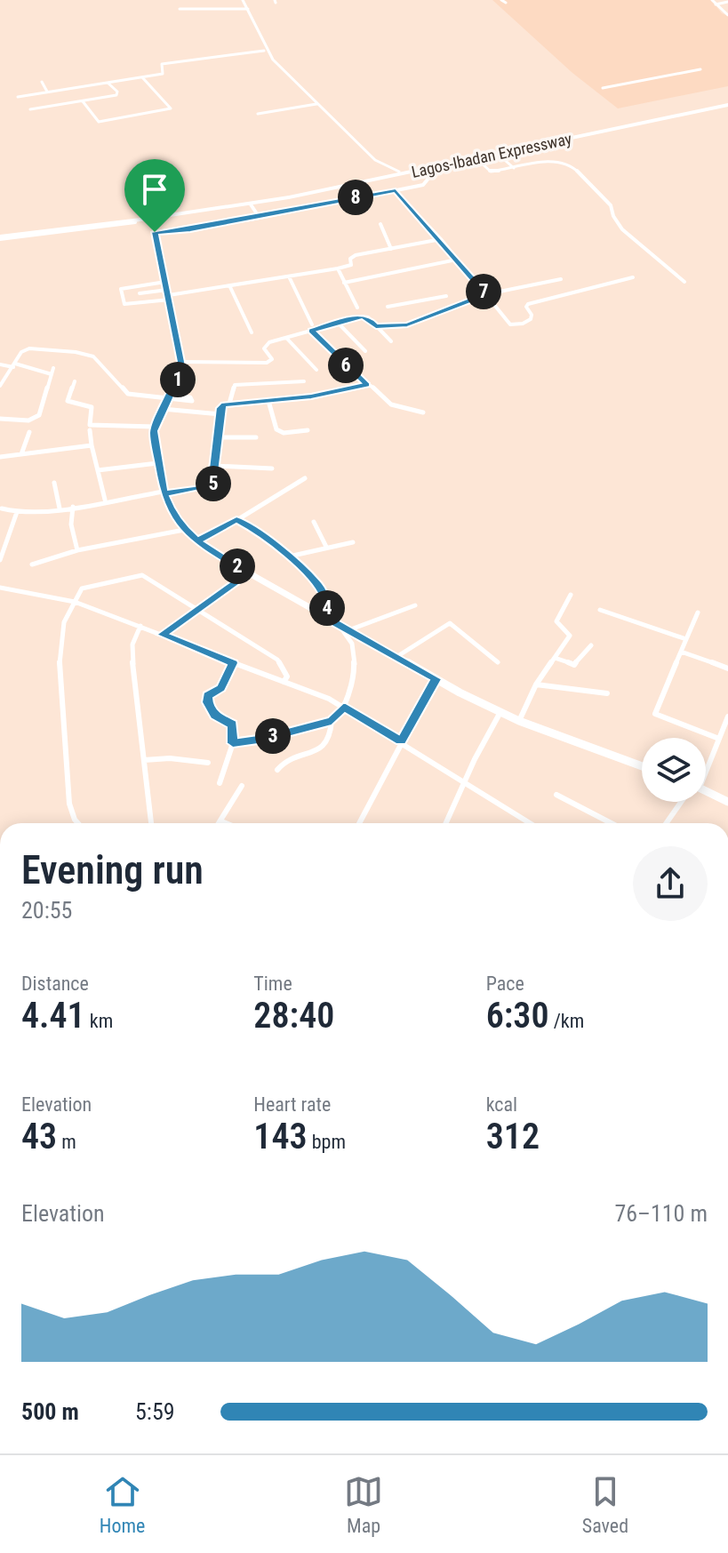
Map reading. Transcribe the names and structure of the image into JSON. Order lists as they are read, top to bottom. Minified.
{"streets":{"highway":["Lagos-Ibadan Expressway"]},"page":{"pins":["8","7","6","1","5","2","4","3"],"heading":["Evening run","20:55"],"stats":[["Distance","4.41 km"],["Time","28:40"],["Pace","6:30 /km"],["Elevation","43 m"],["Heart rate","143 bpm"],["kcal","312"]],"chart":["Elevation","76–110 m"],"list":[{"name":"500 m","note":"5:59"}],"tabs":["Home","Map","Saved"]}}
